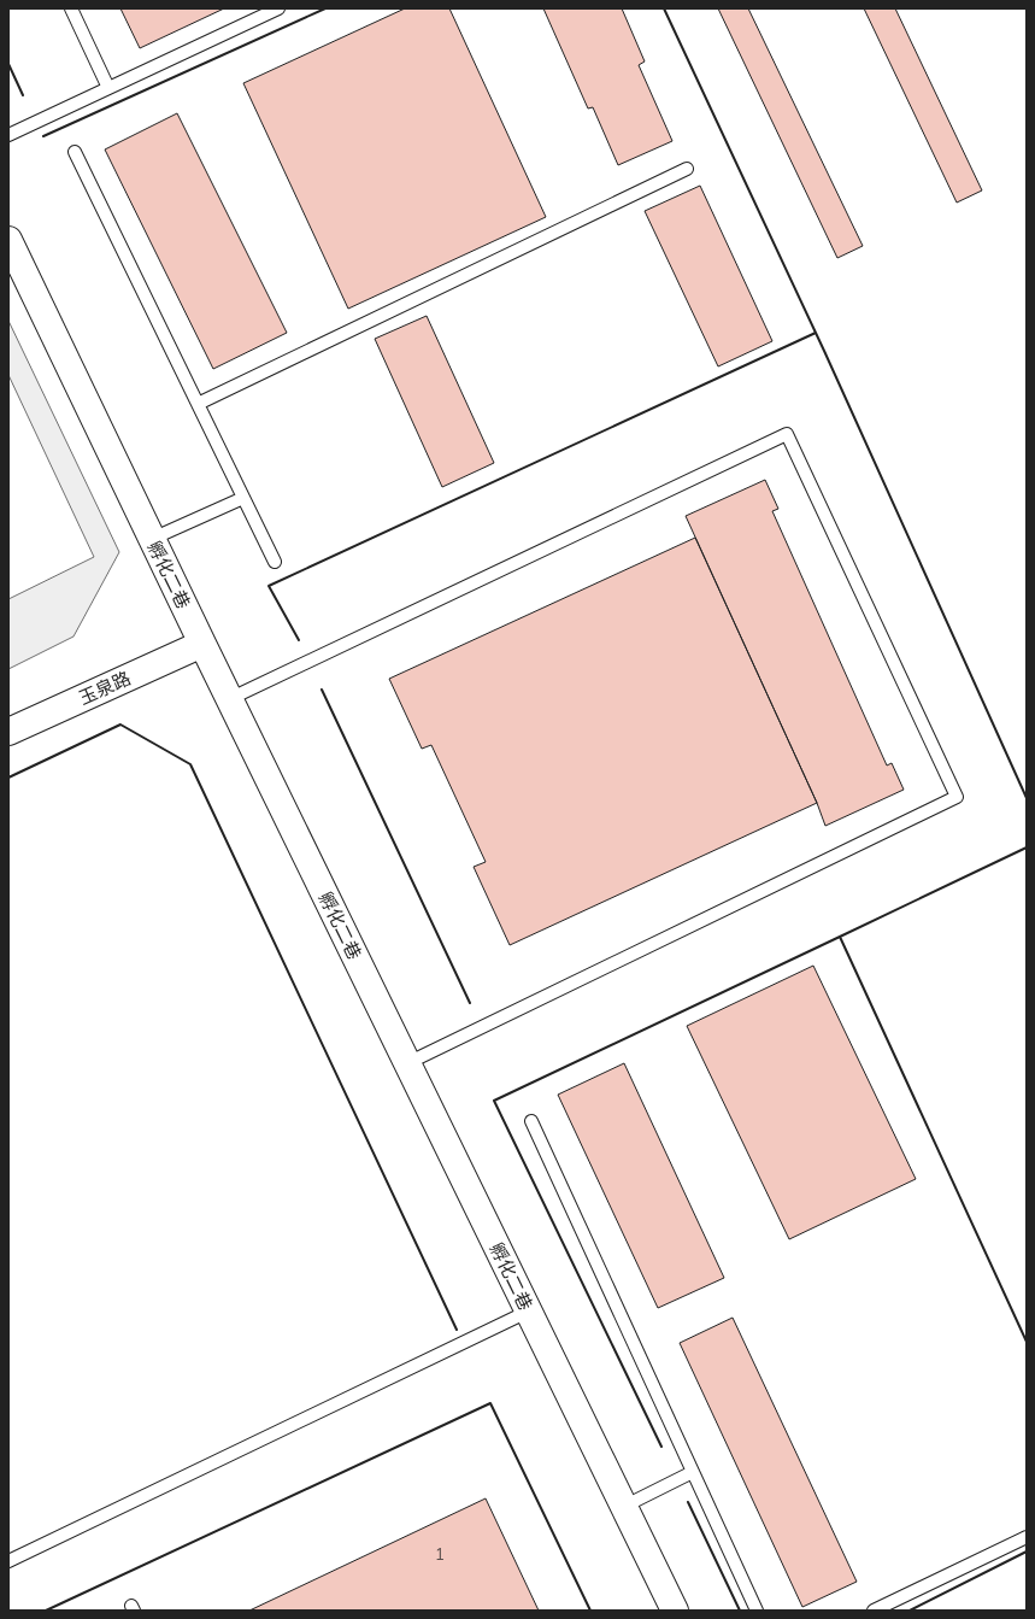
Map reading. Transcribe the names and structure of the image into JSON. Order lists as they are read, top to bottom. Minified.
{"streets":{"street":["孵化二巷","玉泉路"]},"crossings":[["孵化二巷","玉泉路"]],"house_numbers":["1"]}
